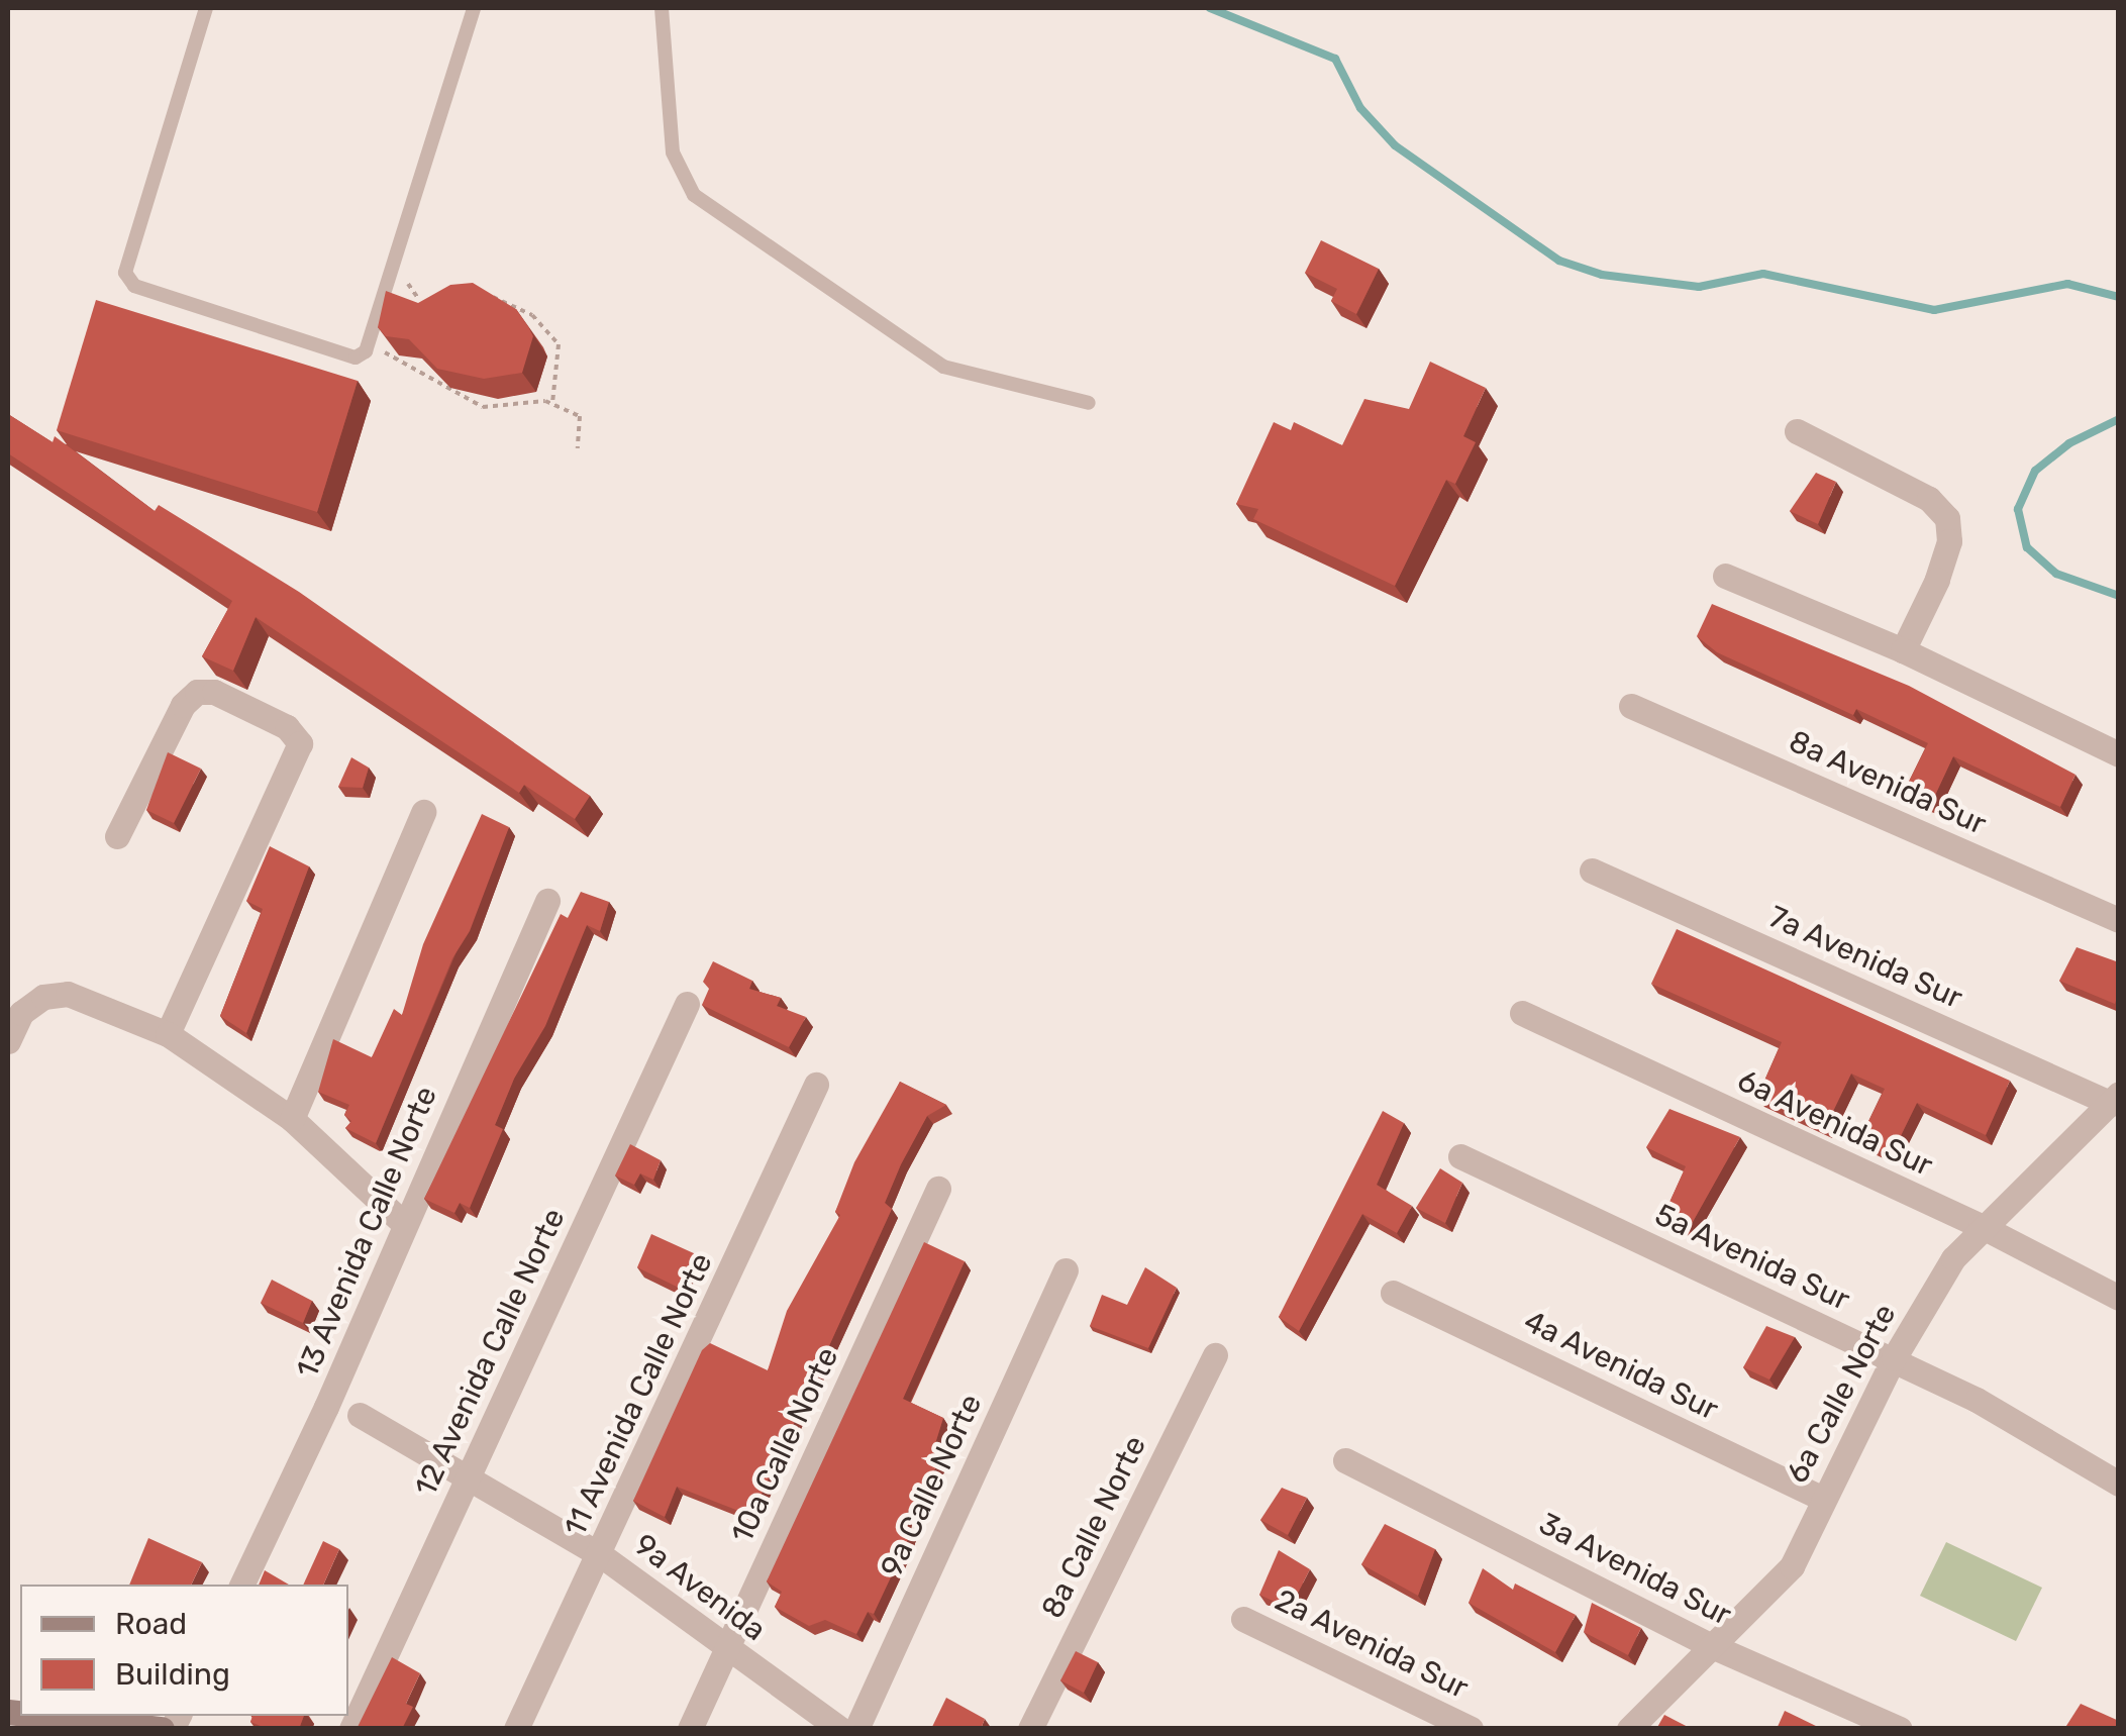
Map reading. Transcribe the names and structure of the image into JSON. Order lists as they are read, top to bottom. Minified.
{"streets":{"street":["8a Avenida Sur","7a Avenida Sur","6a Avenida Sur","13 Avenida Calle Norte","5a Avenida Sur","12 Avenida Calle Norte","4a Avenida Sur","6a Calle Norte","11 Avenida Calle Norte","10a Calle Norte","9a Calle Norte","8a Calle Norte","3a Avenida Sur","9a Avenida","2a Avenida Sur"]},"crossings":[["7a Avenida Sur","6a Calle Norte"],["6a Avenida Sur","6a Calle Norte"],["5a Avenida Sur","6a Calle Norte"],["12 Avenida Calle Norte","9a Avenida"],["4a Avenida Sur","6a Calle Norte"],["6a Calle Norte","3a Avenida Sur"],["11 Avenida Calle Norte","9a Avenida"],["10a Calle Norte","9a Avenida"]],"legend":["Road","Building"]}
